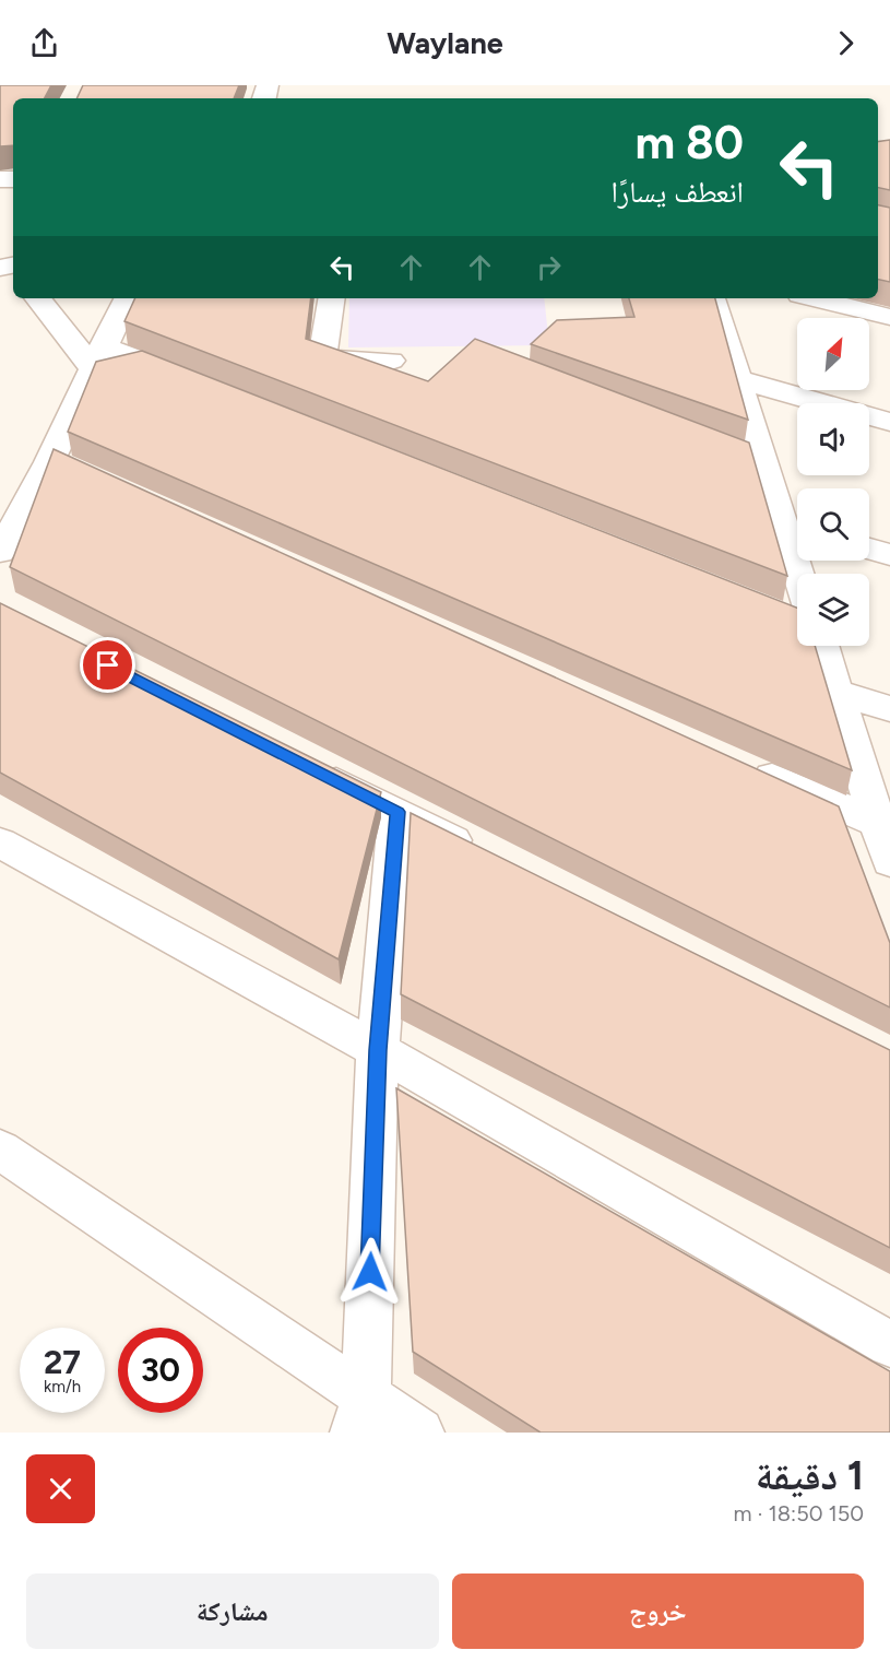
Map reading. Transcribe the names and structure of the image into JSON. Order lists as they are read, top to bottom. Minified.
{"north":"top right","page":{"header":"Waylane","turn":["80 m","انعطف يسارًا"],"speed":"27 km/h","limit":"30","heading":["1 دقيقة","150 m · 18:50"],"buttons":["خروج","مشاركة"]}}
